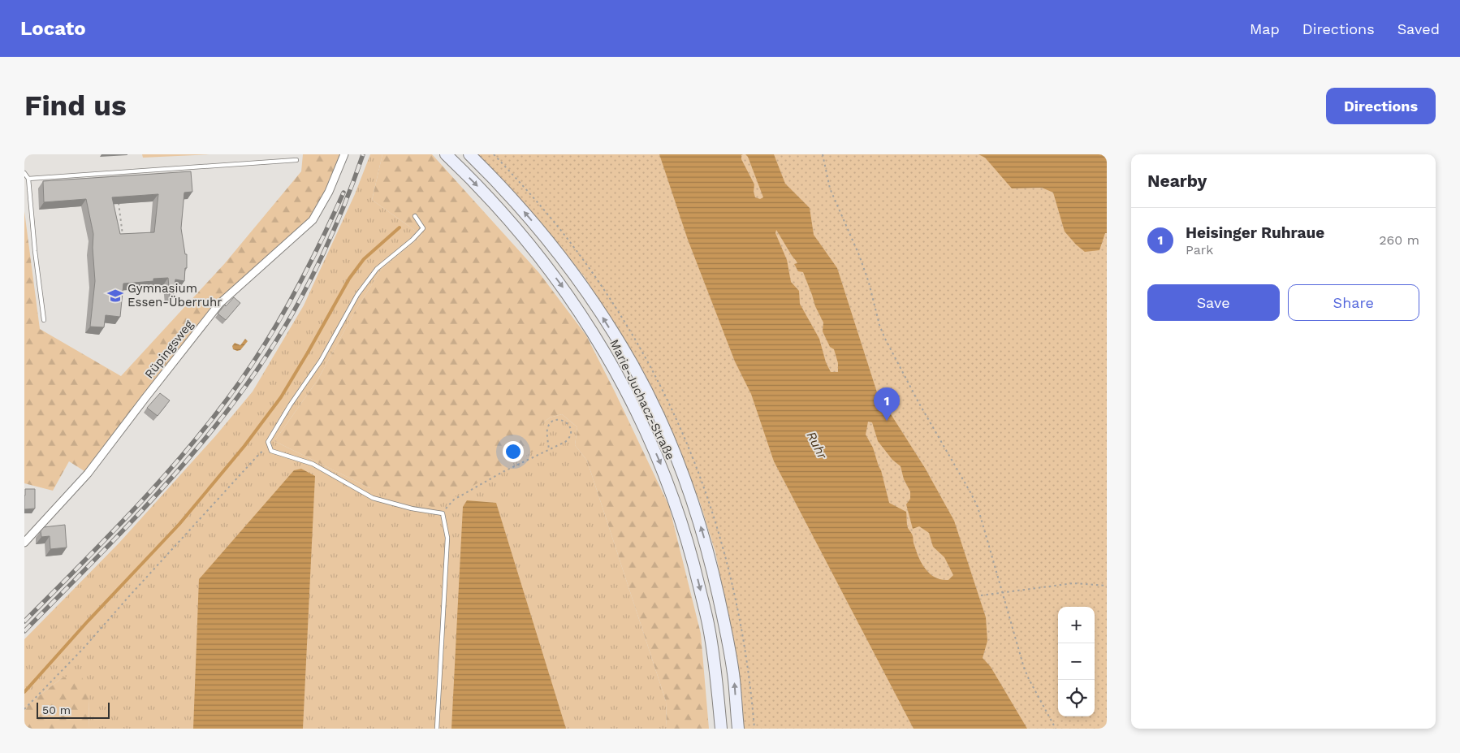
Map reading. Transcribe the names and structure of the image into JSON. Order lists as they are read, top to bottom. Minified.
{"streets":{"main road":["Marie-Juchacz-Straße"],"street":["Rüpingsweg"]},"water":["Ruhr"],"places":{"school or university":["Gymnasium Essen-Überruhr"]},"scale_bar":"50 m","page":{"header":"Locato","nav":["Map","Directions","Saved"],"buttons":["Directions",["Save","Share"]],"title":"Find us","heading":"Nearby","list":[{"mark":"1","name":"Heisinger Ruhraue","note":"Park","value":"260 m"}],"pins":"1","map_buttons":["+","−"],"scale":"50 m"}}
